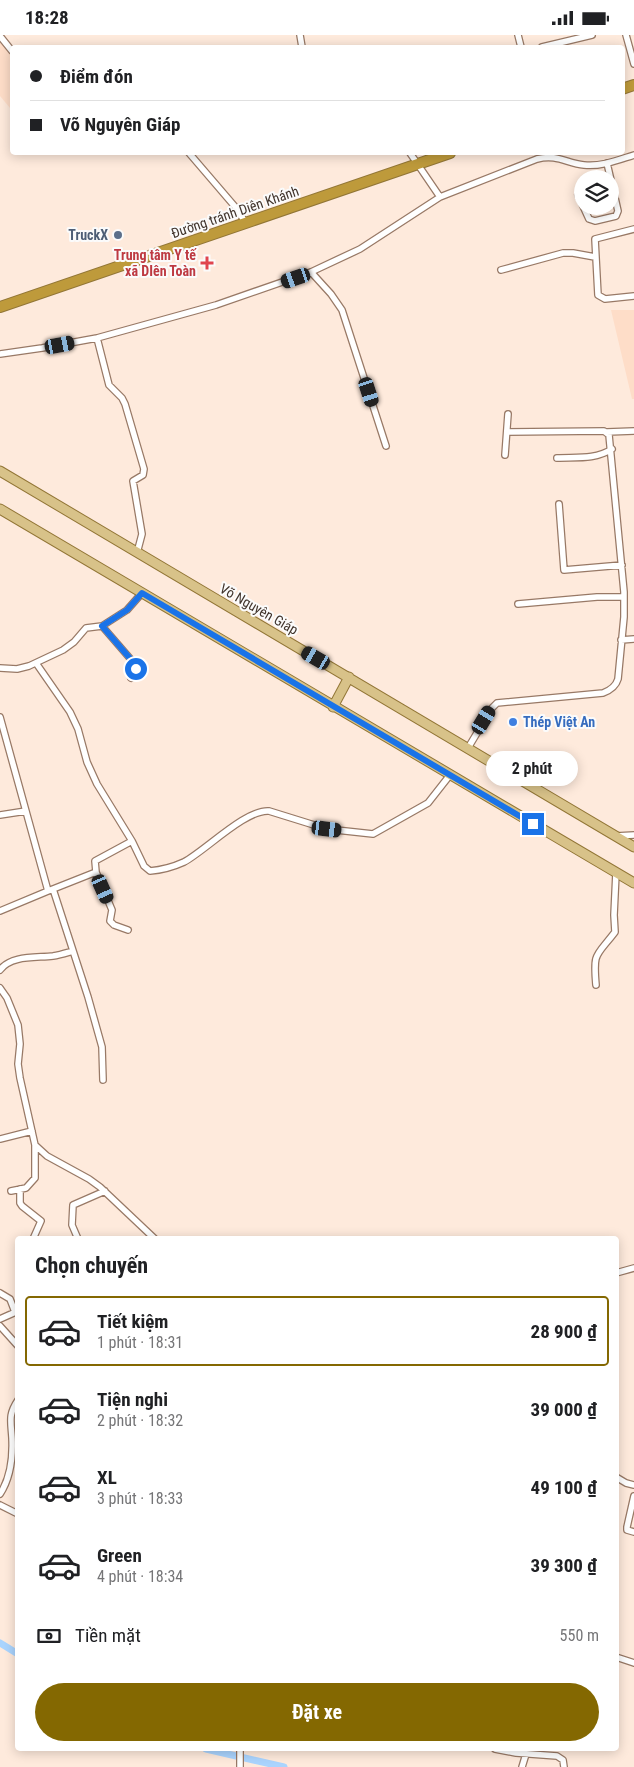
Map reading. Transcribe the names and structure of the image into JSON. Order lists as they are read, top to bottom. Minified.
{"streets":{"highway":["Đường tránh Diên Khánh"],"main road":["Võ Nguyên Giáp"]},"places":{"other":["TruckX","Thép Việt An"],"health":["Trung tâm Y tế xã DIên Toàn"]},"page":{"status":"18:28","banner":["Điểm đón","Võ Nguyên Giáp"],"bubble":"2 phút","heading":"Chọn chuyến","list":[{"name":"Tiết kiệm","note":"1 phút · 18:31","value":"28 900 ₫"},{"name":"Tiện nghi","note":"2 phút · 18:32","value":"39 000 ₫"},{"name":"XL","note":"3 phút · 18:33","value":"49 100 ₫"},{"name":"Green","note":"4 phút · 18:34","value":"39 300 ₫"}],"pay":["Tiền mặt","550 m"],"buttons":"Đặt xe"}}
